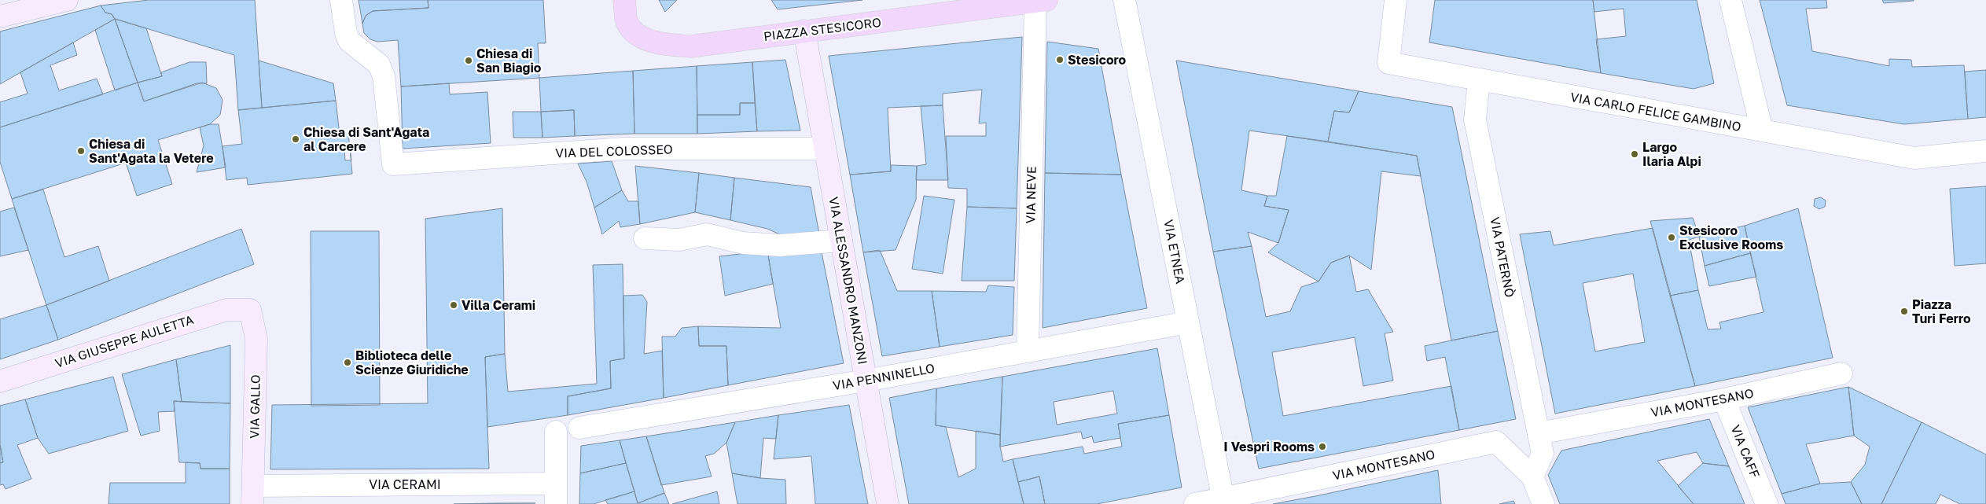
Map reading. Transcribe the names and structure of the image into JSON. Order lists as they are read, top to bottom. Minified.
{"streets":{"main road":["PIAZZA STESICORO","VIA ALESSANDRO MANZONI","VIA GIUSEPPE AULETTA","VIA GALLO"],"street":["VIA CARLO FELICE GAMBINO","VIA DEL COLOSSEO","VIA NEVE","VIA ETNEA","VIA PATERNÒ","VIA PENNINELLO","VIA MONTESANO","VIA CAFF","VIA CERAMI"]},"crossings":[["PIAZZA STESICORO","VIA NEVE"],["PIAZZA STESICORO","VIA ALESSANDRO MANZONI"],["VIA CARLO FELICE GAMBINO","VIA PATERNÒ"],["VIA DEL COLOSSEO","VIA ALESSANDRO MANZONI"],["VIA NEVE","VIA PENNINELLO"],["VIA ETNEA","VIA PENNINELLO"],["VIA ETNEA","VIA MONTESANO"],["VIA PATERNÒ","VIA MONTESANO"],["VIA ALESSANDRO MANZONI","VIA PENNINELLO"],["VIA GIUSEPPE AULETTA","VIA GALLO"],["VIA MONTESANO","VIA CAFF"],["VIA GALLO","VIA CERAMI"]],"places":["Stesicoro","Chiesa di San Biagio","Chiesa di Sant'Agata al Carcere","Chiesa di Sant'Agata la Vetere","Largo Ilaria Alpi","Stesicoro Exclusive Rooms","Villa Cerami","Piazza Turi Ferro","Biblioteca delle Scienze Giuridiche","I Vespri Rooms"]}
